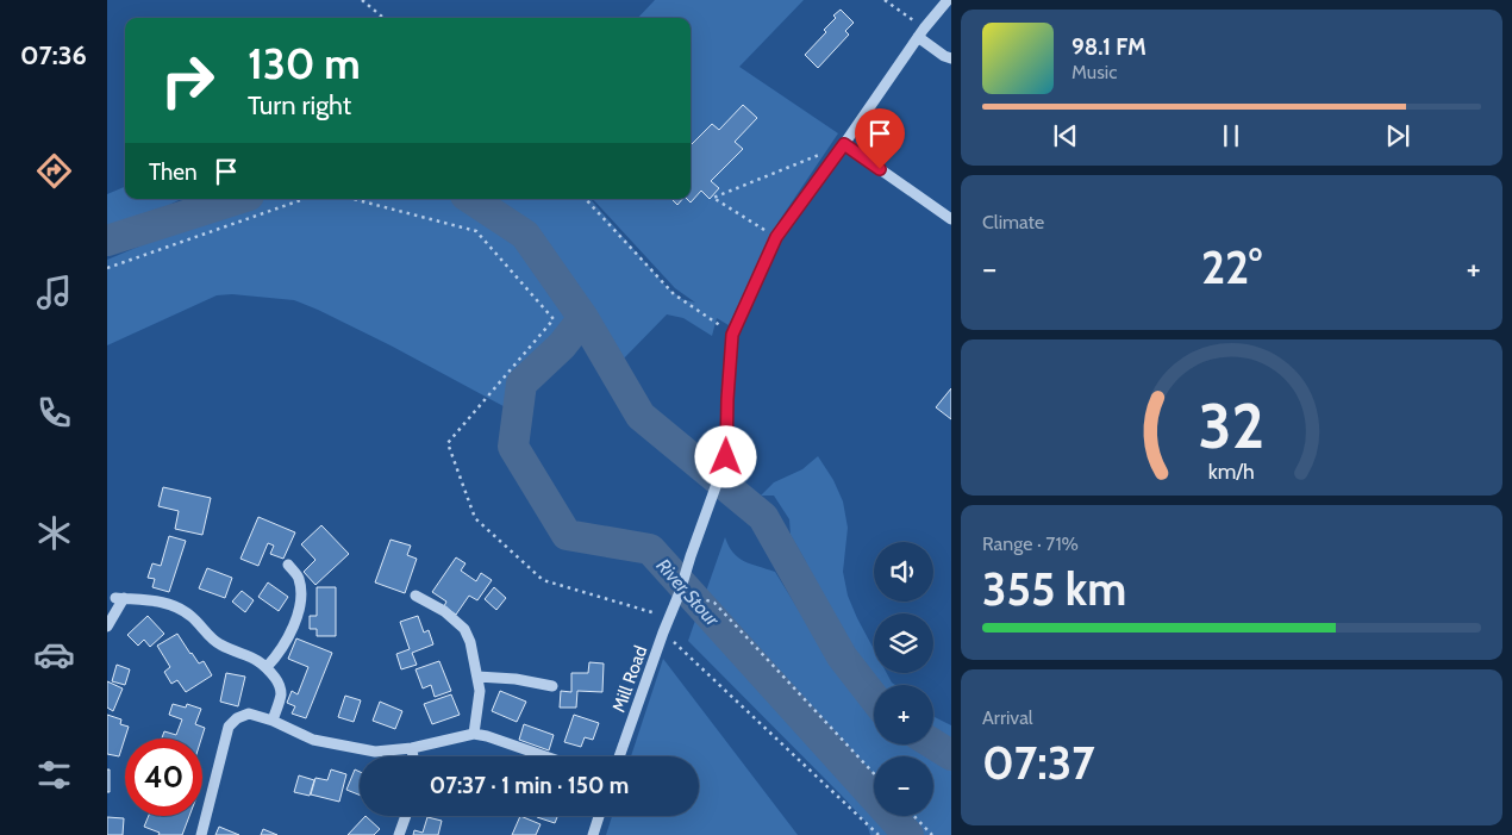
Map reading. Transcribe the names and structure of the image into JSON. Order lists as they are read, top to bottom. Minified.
{"streets":{"street":["Mill Road"]},"water":["River Stour"],"page":{"tabs":"07:36","turn":["130 m","Turn right"],"song":["98.1 FM","Music"],"then":"Then","tile":["Climate",["Range · 71%","355 km"],["Arrival","07:37"]],"heat":["−","22°","+"],"map_buttons":["+","−"],"limit":"40","trip":"07:37 · 1 min · 150 m","gauge":["32","km/h"]}}
